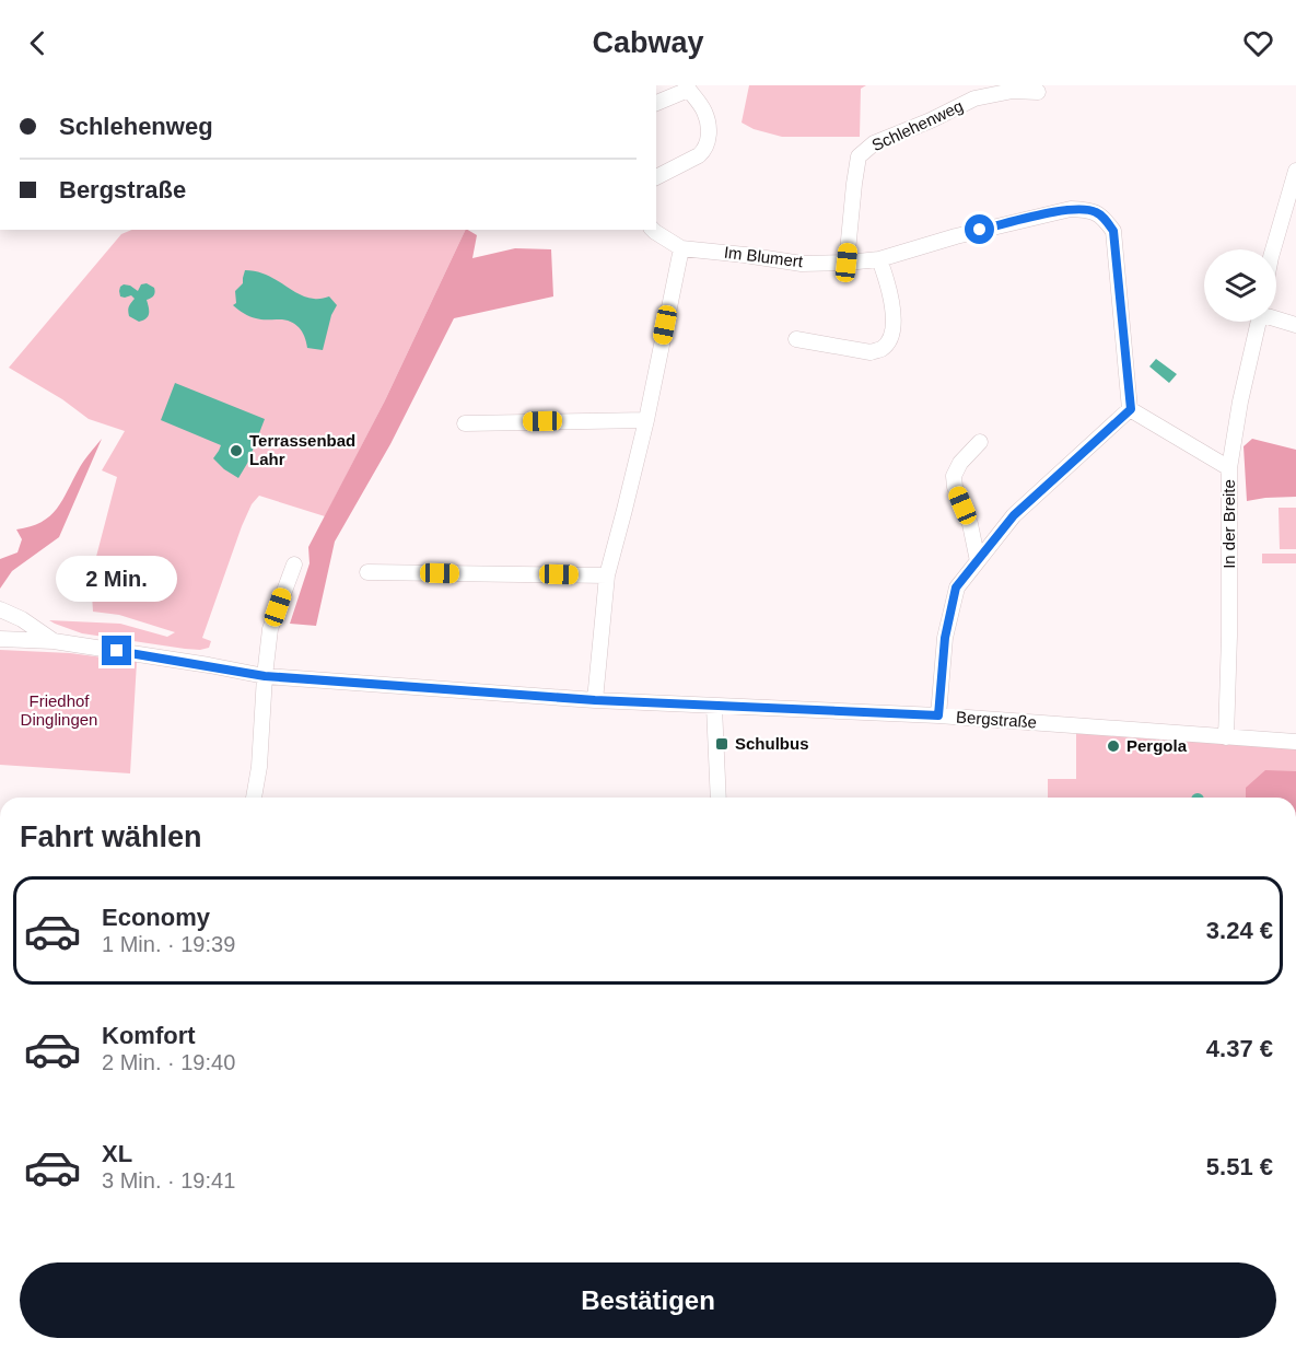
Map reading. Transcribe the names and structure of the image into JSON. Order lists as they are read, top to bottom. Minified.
{"streets":{"street":["Schlehenweg","Im Blumert","In der Breite","Bergstraße"]},"crossings":[["Schlehenweg","Im Blumert"],["In der Breite","Bergstraße"]],"parks":["Friedhof Dinglingen"],"places":{"other":["Terrassenbad Lahr","Pergola"],"transit":["Schulbus"]},"page":{"header":"Cabway","banner":["Schlehenweg","Bergstraße"],"bubble":"2 Min.","heading":"Fahrt wählen","list":[{"name":"Economy","note":"1 Min. · 19:39","value":"3.24 €"},{"name":"Komfort","note":"2 Min. · 19:40","value":"4.37 €"},{"name":"XL","note":"3 Min. · 19:41","value":"5.51 €"}],"buttons":"Bestätigen"}}
